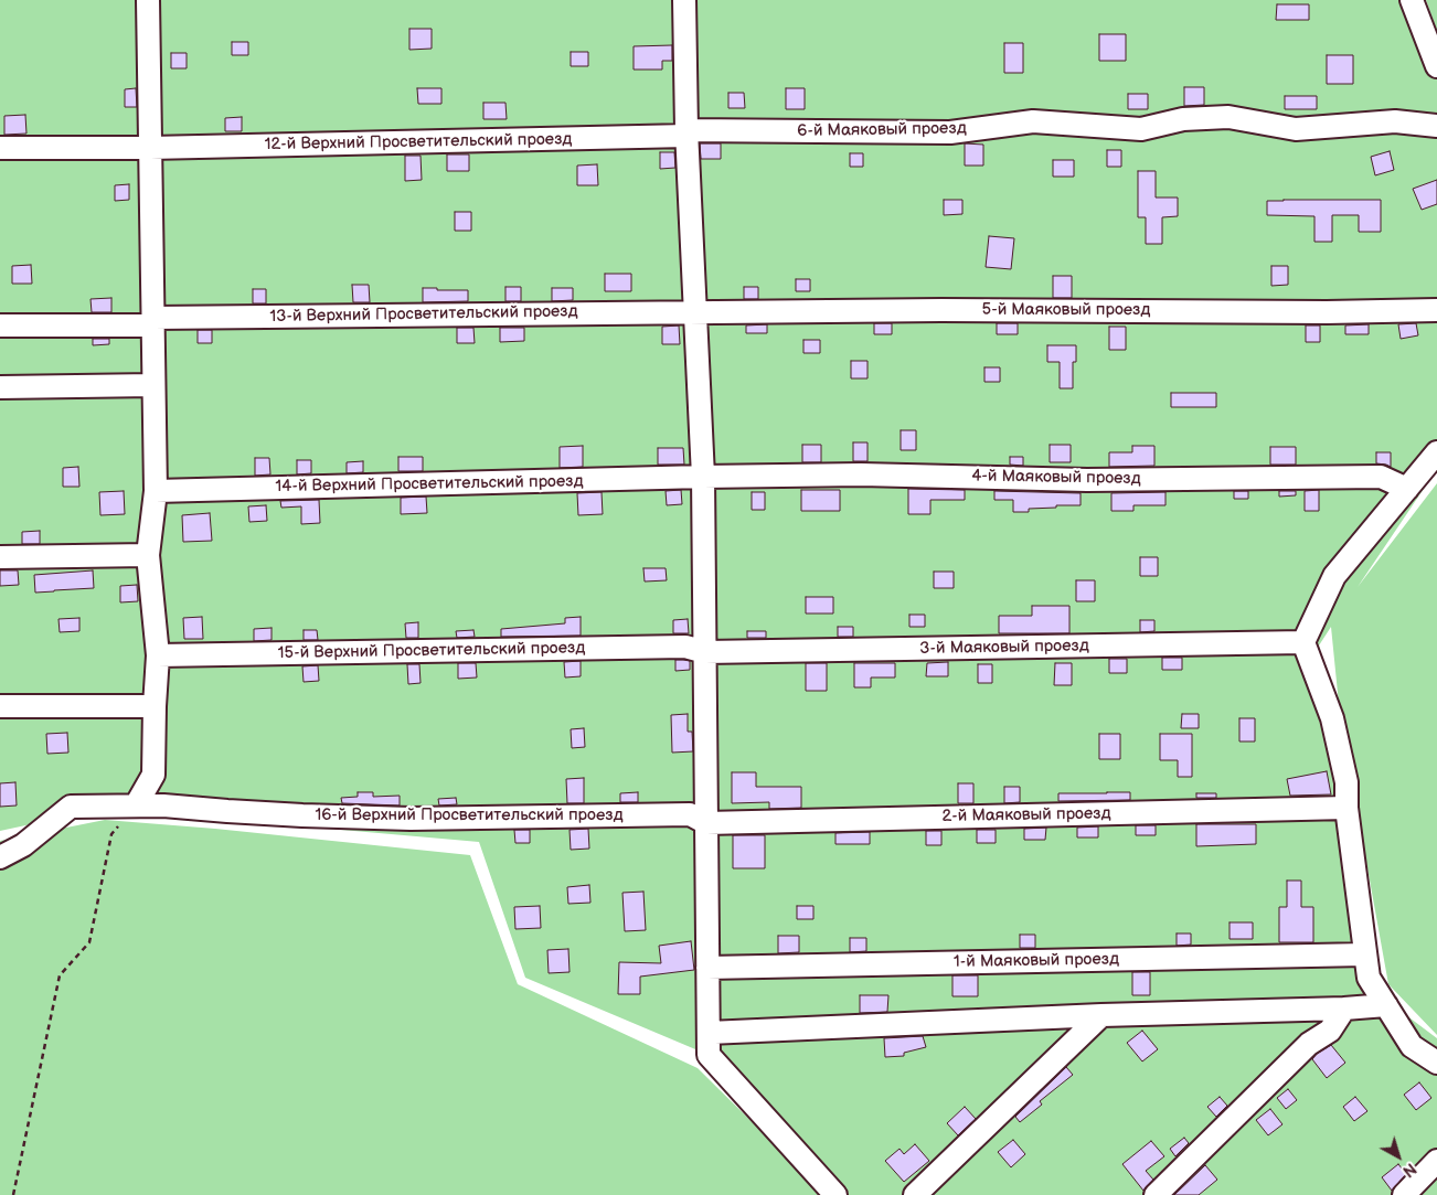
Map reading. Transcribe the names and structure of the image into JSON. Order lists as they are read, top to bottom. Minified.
{"streets":{"street":["6-й Маяковый проезд","12-й Верхний Просветительский проезд","5-й Маяковый проезд","13-й Верхний Просветительский проезд","4-й Маяковый проезд","14-й Верхний Просветительский проезд","3-й Маяковый проезд","15-й Верхний Просветительский проезд","16-й Верхний Просветительский проезд","2-й Маяковый проезд","1-й Маяковый проезд"]},"crossings":[["6-й Маяковый проезд","12-й Верхний Просветительский проезд"],["5-й Маяковый проезд","13-й Верхний Просветительский проезд"],["4-й Маяковый проезд","14-й Верхний Просветительский проезд"],["3-й Маяковый проезд","15-й Верхний Просветительский проезд"],["16-й Верхний Просветительский проезд","2-й Маяковый проезд"]],"north":"bottom right"}
